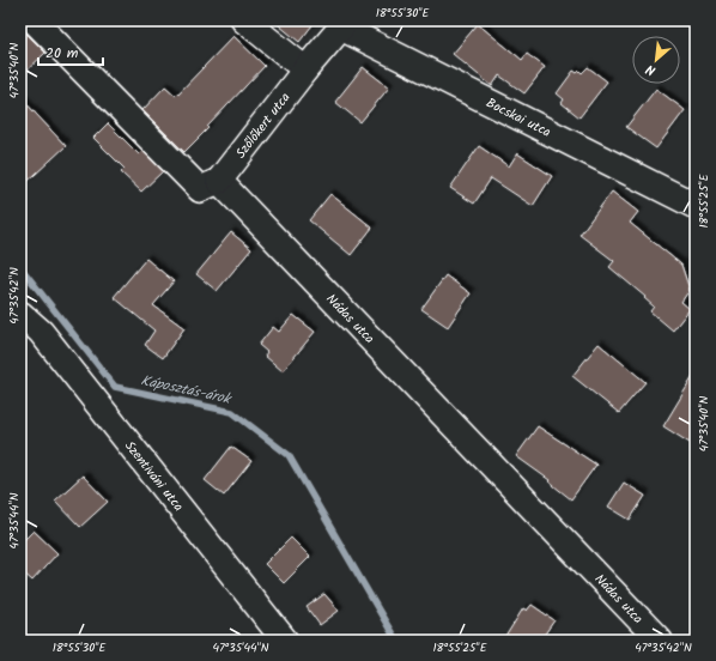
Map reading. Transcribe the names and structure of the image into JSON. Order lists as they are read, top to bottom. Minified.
{"streets":{"street":["Bocskai utca","Szőlőkert utca","Nádas utca","Szentiváni utca"]},"crossings":[["Bocskai utca","Szőlőkert utca"],["Szőlőkert utca","Nádas utca"]],"water":["Káposztás-árok"],"scale_bar":"20 m","north":"bottom left","coordinates":["18°55'30\"E","47°35'40\"N","18°55'25\"E","47°35'42\"N","47°35'44\"N"]}
